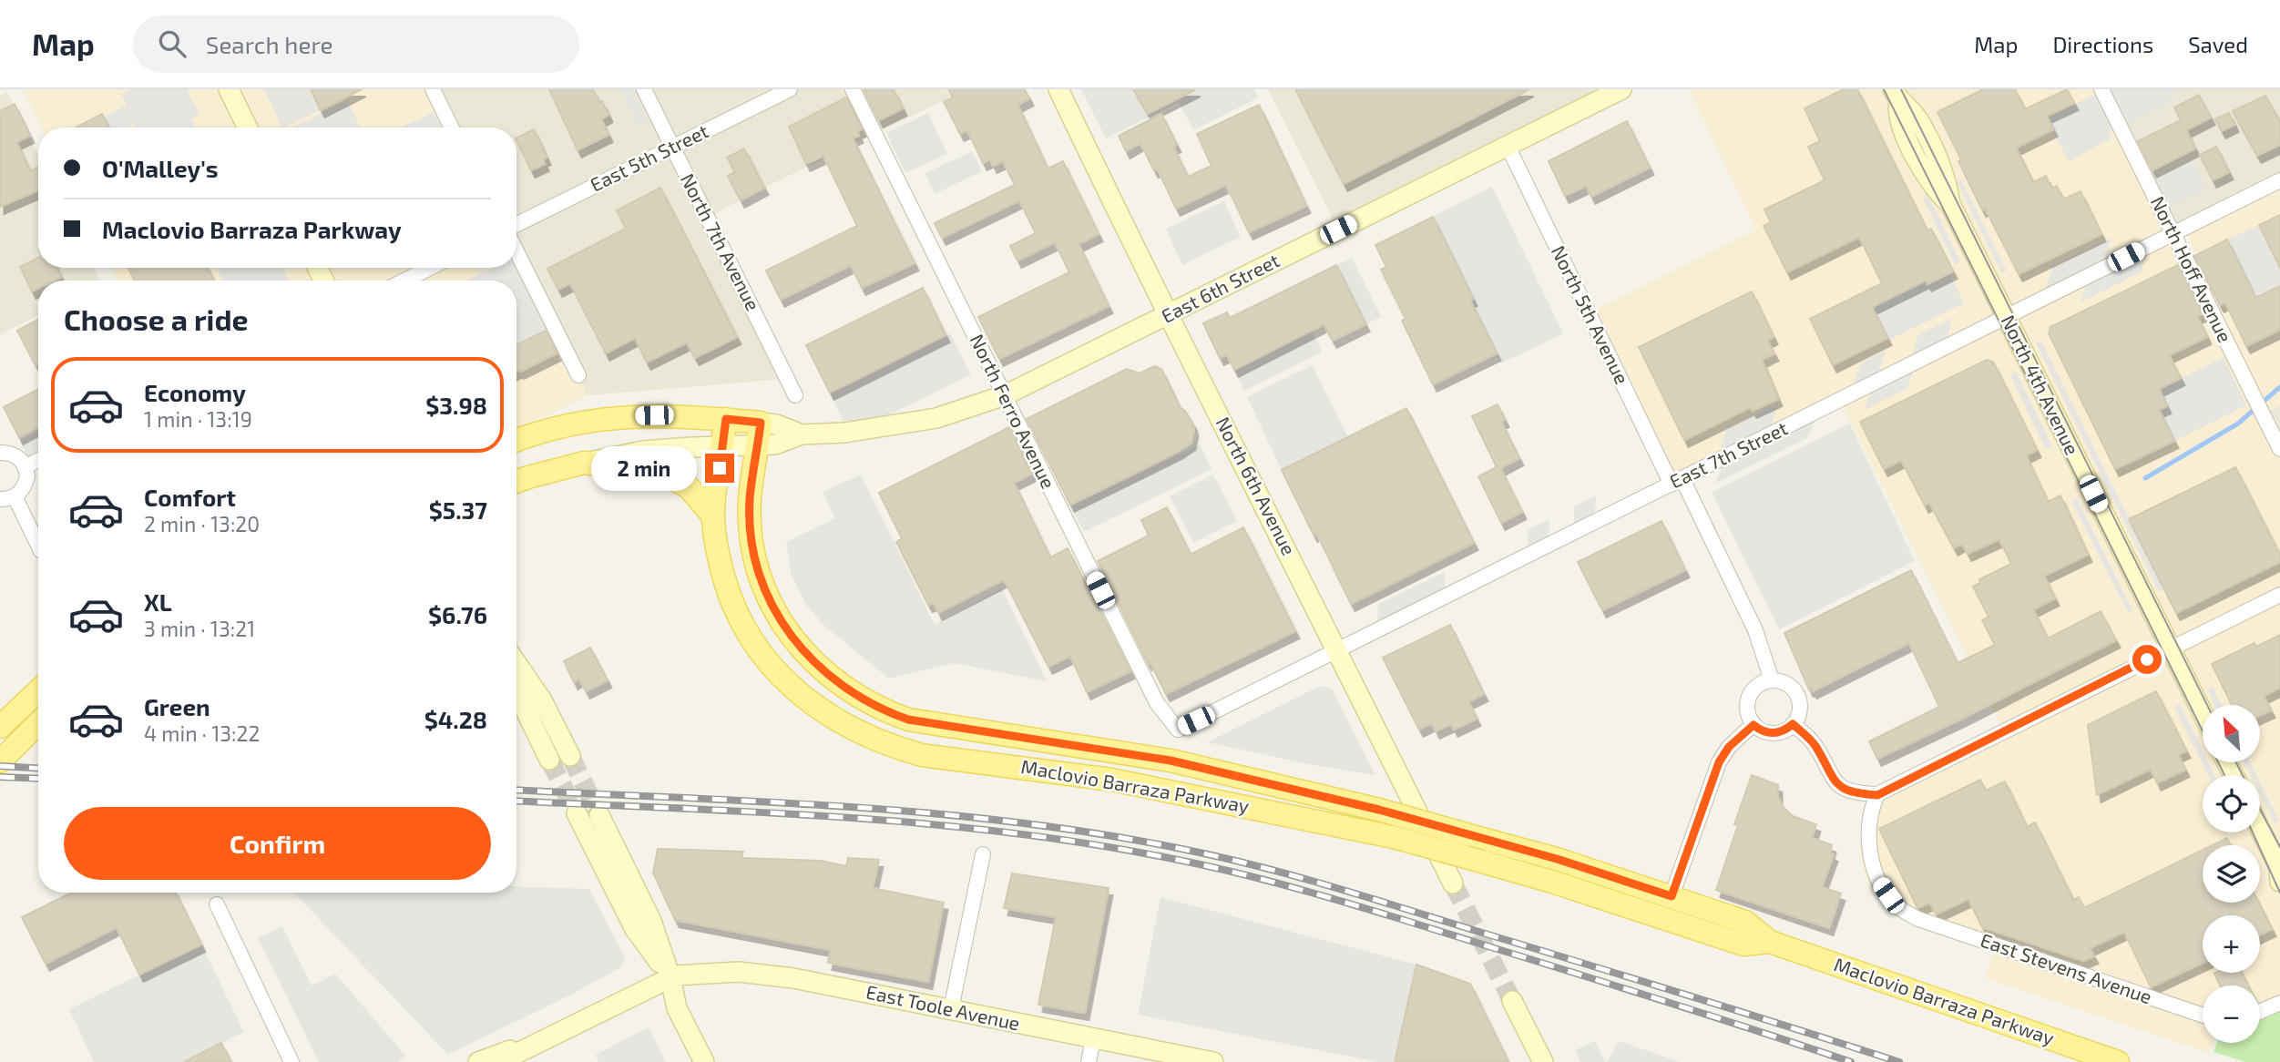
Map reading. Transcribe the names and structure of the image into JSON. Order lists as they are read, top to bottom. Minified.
{"streets":{"main road":["East 6th Street","Maclovio Barraza Parkway"],"street":["East 5th Street","North 7th Avenue","North Hoff Avenue","North 5th Avenue","North 4th Avenue","North Ferro Avenue","East 7th Street","North 6th Avenue","East Stevens Avenue","East Toole Avenue"]},"crossings":[["East 5th Street","North 7th Avenue"],["North Hoff Avenue","East 7th Street"],["East 6th Street","North 5th Avenue"],["East 6th Street","North Ferro Avenue"],["East 6th Street","North 6th Avenue"],["East 6th Street","Maclovio Barraza Parkway"],["North 5th Avenue","East 7th Street"],["North 4th Avenue","East 7th Street"],["North Ferro Avenue","East 7th Street"],["East 7th Street","North 6th Avenue"]],"north":"top left","page":{"header":"Map","search":"Search here","nav":["Map","Directions","Saved"],"banner":["O'Malley's","Maclovio Barraza Parkway"],"heading":"Choose a ride","list":[{"name":"Economy","note":"1 min · 13:19","value":"$3.98"},{"name":"Comfort","note":"2 min · 13:20","value":"$5.37"},{"name":"XL","note":"3 min · 13:21","value":"$6.76"},{"name":"Green","note":"4 min · 13:22","value":"$4.28"}],"bubble":"2 min","map_buttons":["+","−"],"buttons":"Confirm"}}
